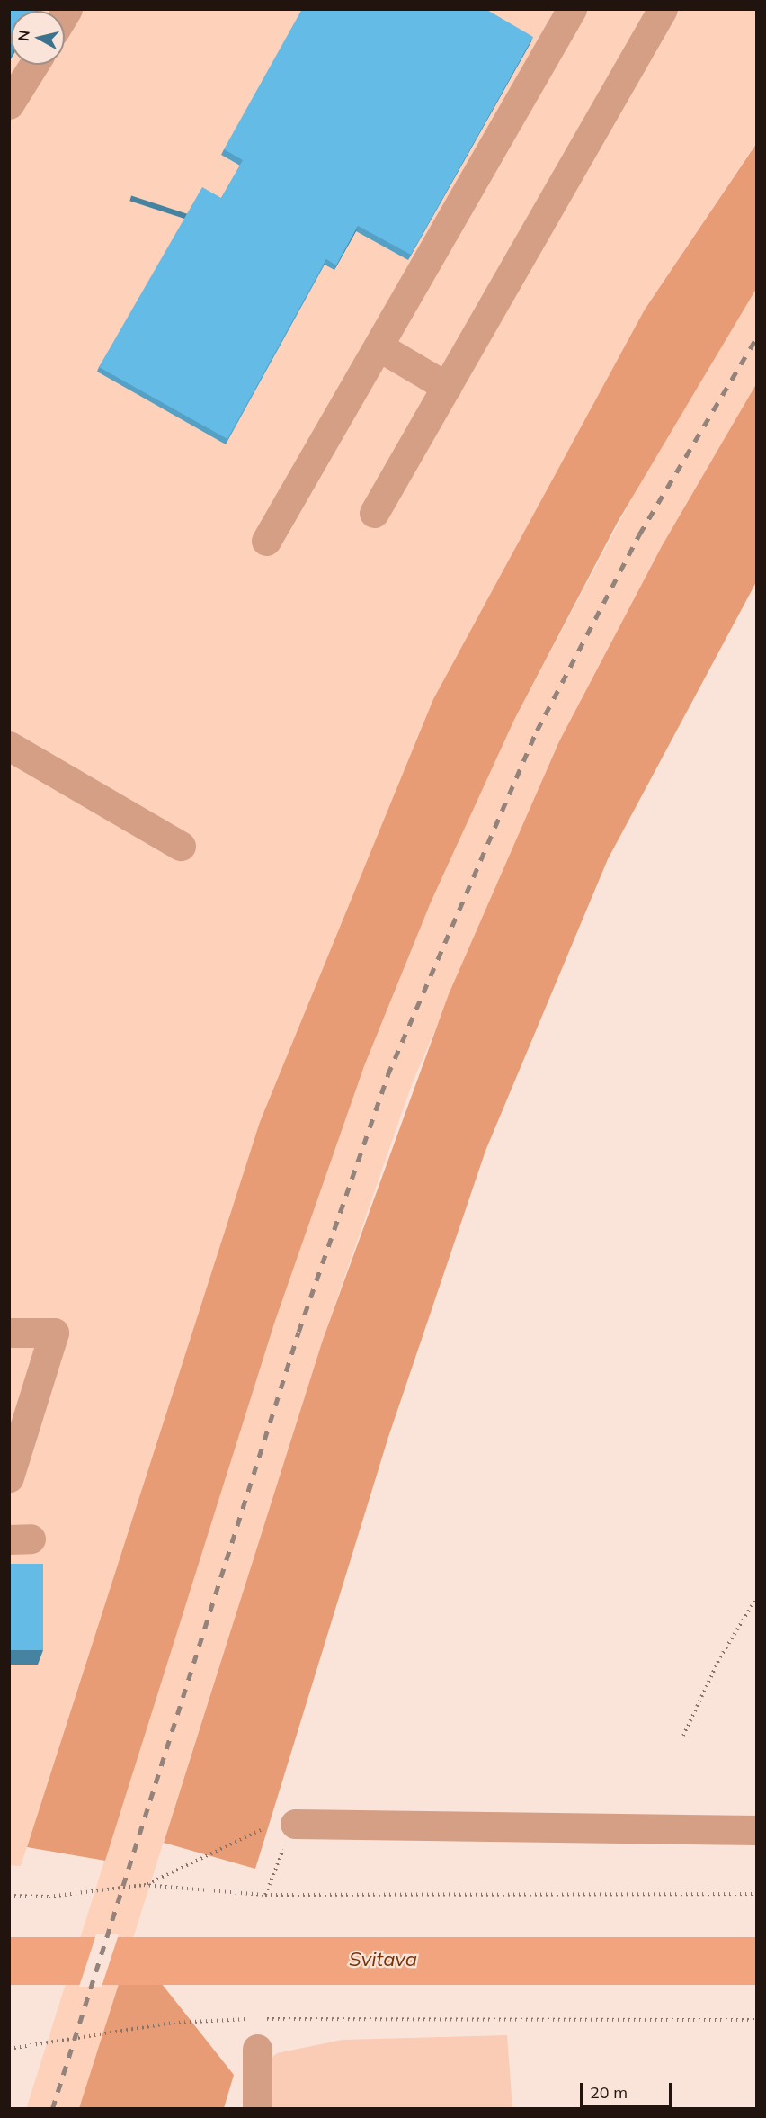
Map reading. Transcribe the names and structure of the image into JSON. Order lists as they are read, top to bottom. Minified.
{"water":["Svitava"],"scale_bar":"20 m","north":"left"}
